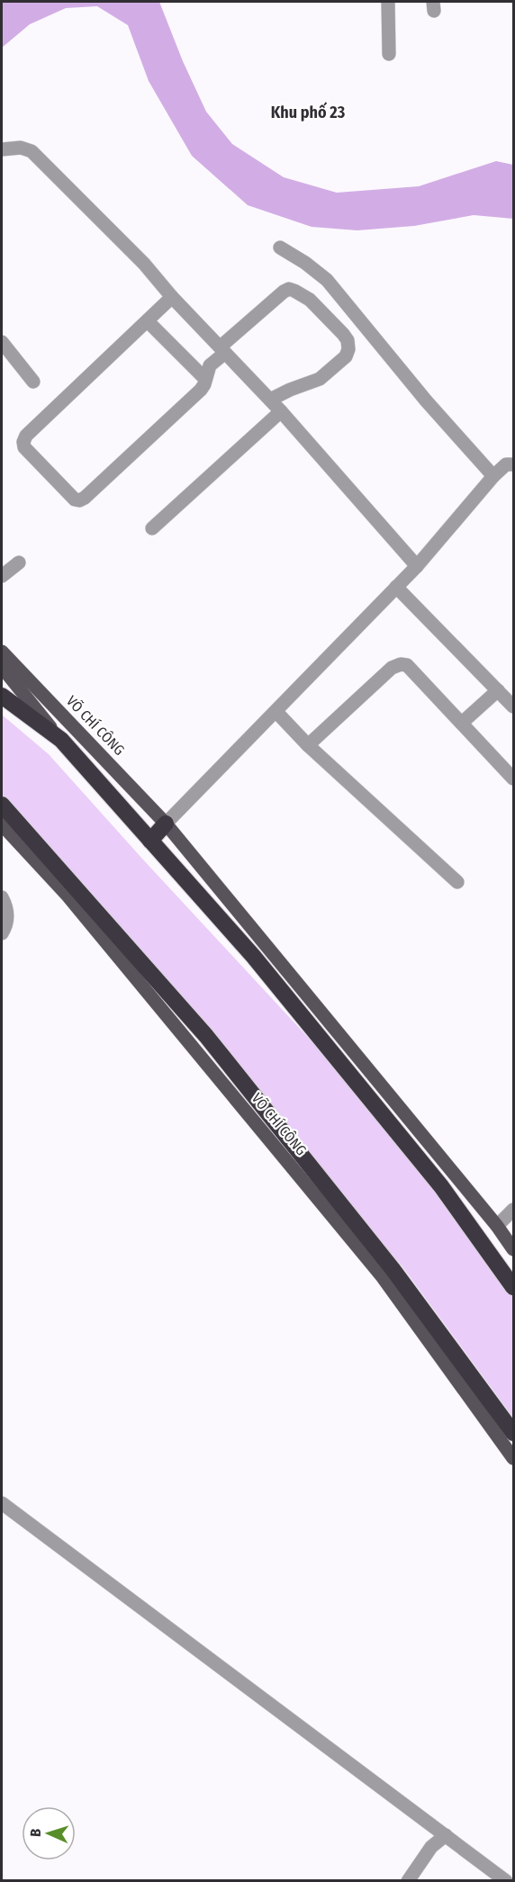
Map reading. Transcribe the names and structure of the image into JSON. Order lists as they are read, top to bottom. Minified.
{"streets":{"highway":["VÕ CHÍ CÔNG"]},"districts":["Khu phố 23"],"north":"left"}
